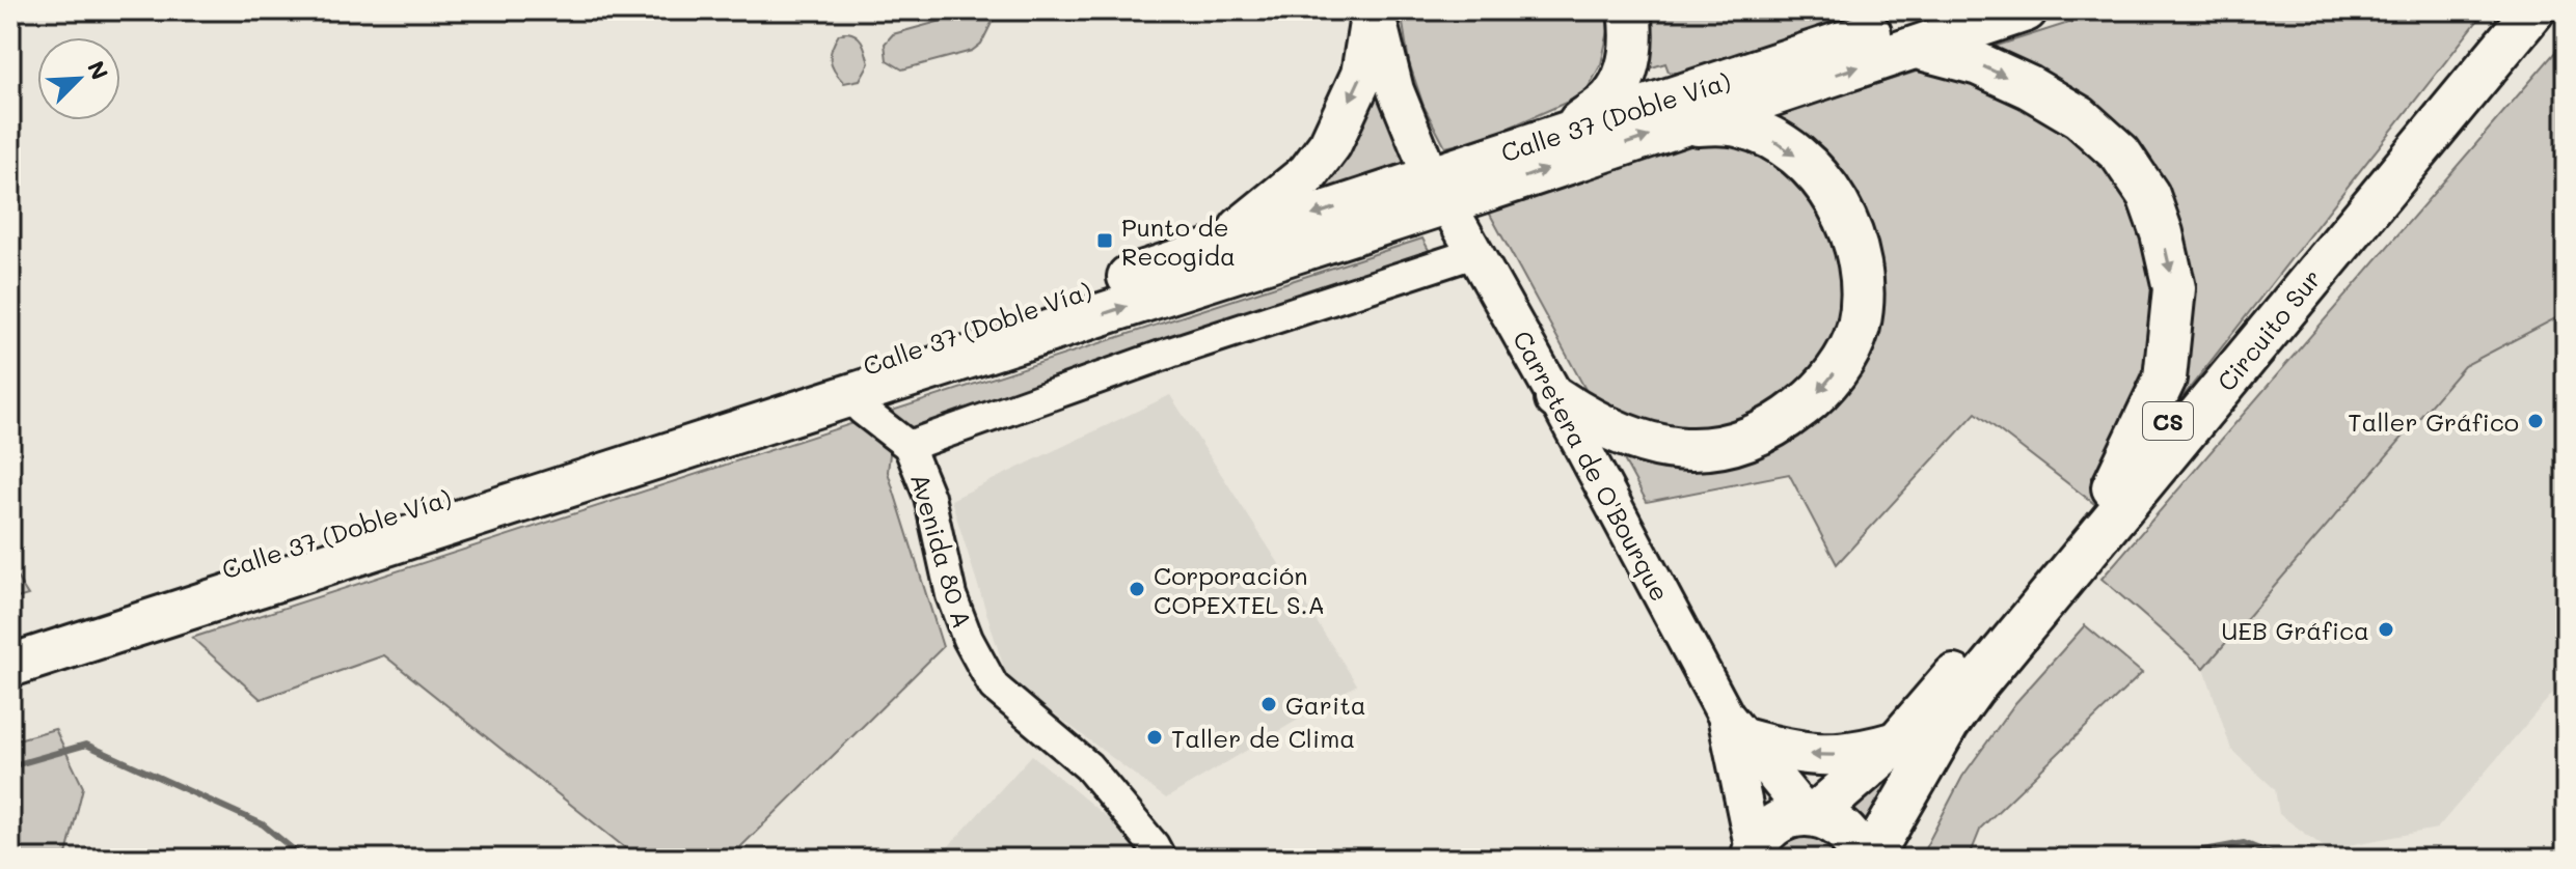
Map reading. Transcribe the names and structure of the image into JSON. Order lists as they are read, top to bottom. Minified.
{"streets":{"highway":["Calle 37 (Doble Vía)","Circuito Sur","CS"],"main road":["Carretera de O'Bourque"],"street":["Avenida 80 A"]},"crossings":[["Calle 37 (Doble Vía)","Avenida 80 A"],["Circuito Sur","CS"],["Circuito Sur","Carretera de O'Bourque"],["CS","Carretera de O'Bourque"]],"places":{"transit":["Punto de Recogida"],"other":["Taller Gráfico","Corporación COPEXTEL S.A","UEB Gráfica","Garita","Taller de Clima"]},"north":"top right"}
